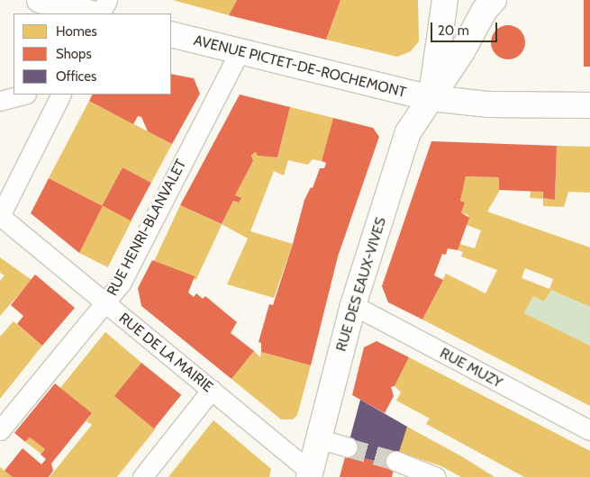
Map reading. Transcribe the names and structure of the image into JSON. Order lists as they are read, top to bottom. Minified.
{"streets":{"street":["AVENUE PICTET-DE-ROCHEMONT","RUE HENRI-BLANVALET","RUE DES EAUX-VIVES","RUE DE LA MAIRIE","RUE MUZY"]},"crossings":[["AVENUE PICTET-DE-ROCHEMONT","RUE HENRI-BLANVALET"],["AVENUE PICTET-DE-ROCHEMONT","RUE DES EAUX-VIVES"],["RUE HENRI-BLANVALET","RUE DE LA MAIRIE"],["RUE DES EAUX-VIVES","RUE DE LA MAIRIE"],["RUE DES EAUX-VIVES","RUE MUZY"]],"legend":["Homes","Shops","Offices"],"scale_bar":"20 m"}
